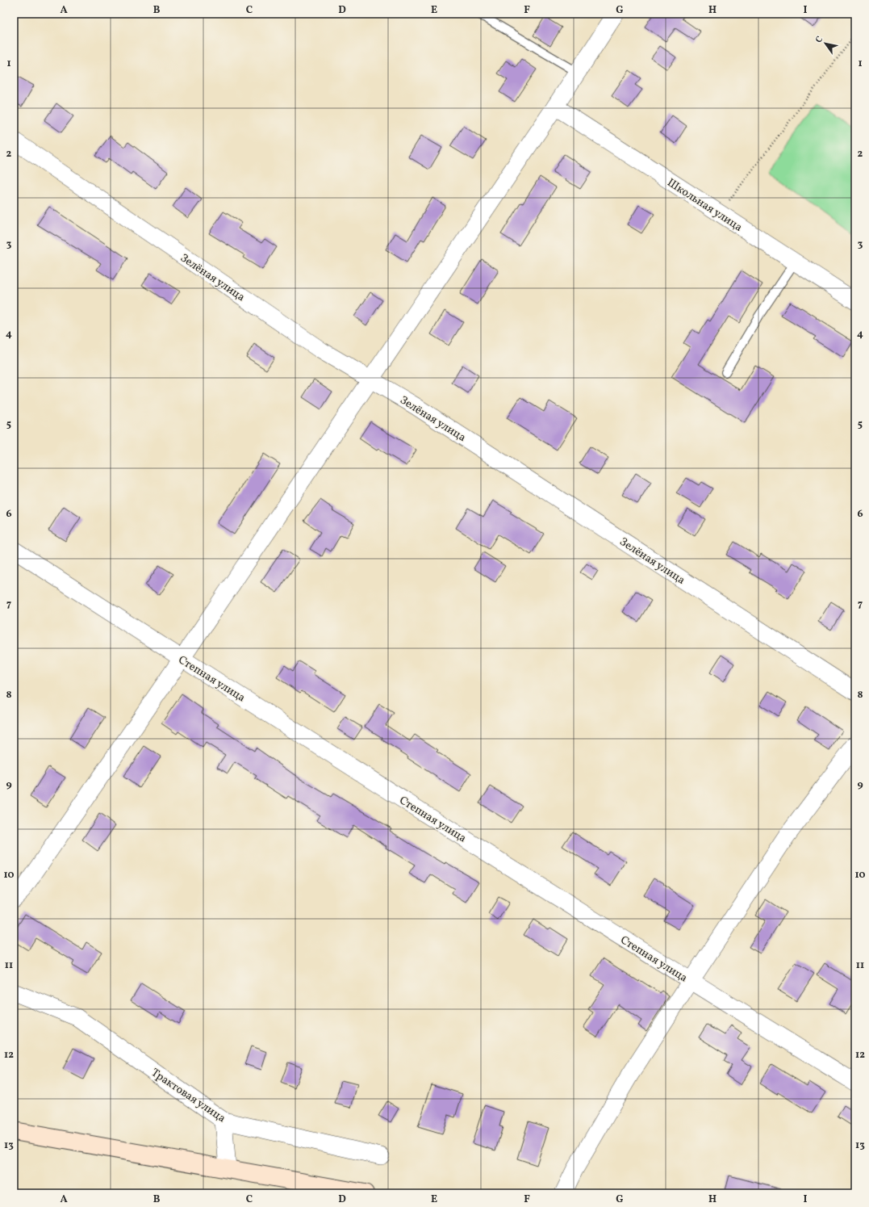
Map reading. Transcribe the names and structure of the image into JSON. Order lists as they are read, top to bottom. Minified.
{"streets":{"street":["Школьная улица","Зелёная улица","Степная улица","Трактовая улица"]},"north":"top left","grid":{"columns":["A","B","C","D","E","F","G","H","I"],"rows":["1","2","3","4","5","6","7","8","9","10","11","12","13"]}}
